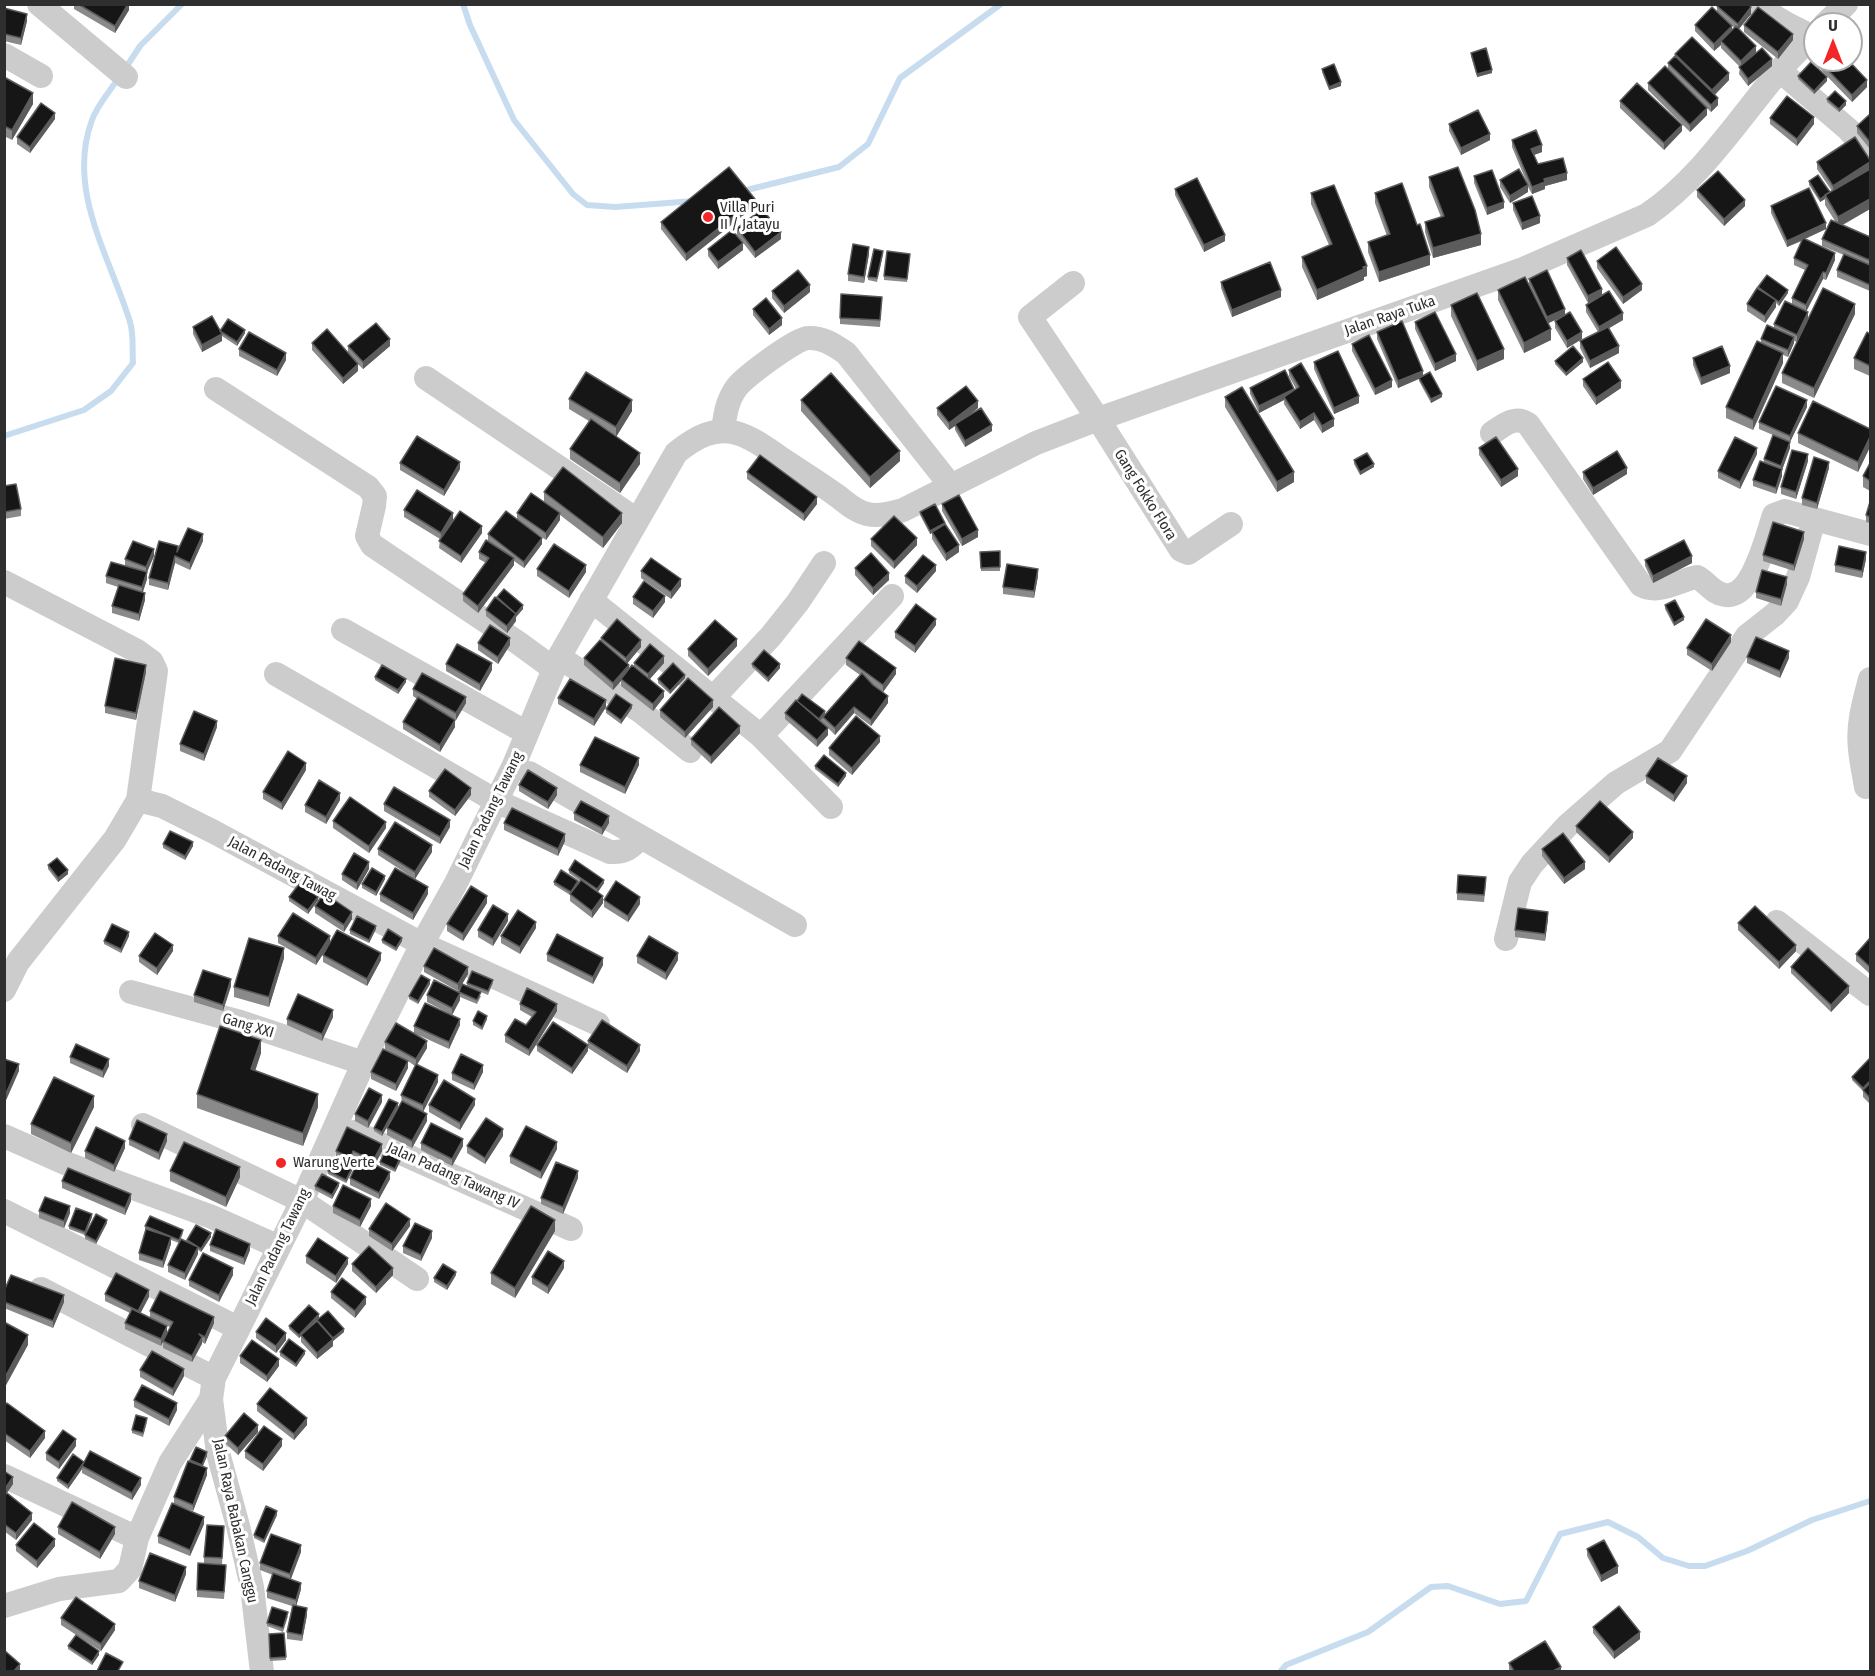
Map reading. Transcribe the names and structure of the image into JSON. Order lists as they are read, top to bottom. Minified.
{"streets":{"street":["Jalan Raya Tuka","Gang Fokko Flora","Jalan Padang Tawang","Jalan Padang Tawag","Gang XXI","Jalan Padang Tawang IV","Jalan Raya Babakan Canggu"]},"crossings":[["Jalan Raya Tuka","Gang Fokko Flora"],["Jalan Raya Tuka","Jalan Padang Tawang"],["Jalan Padang Tawang","Jalan Padang Tawag"],["Jalan Padang Tawang","Gang XXI"],["Jalan Padang Tawang","Jalan Padang Tawang IV"],["Jalan Padang Tawang","Jalan Raya Babakan Canggu"]],"places":["Villa Puri II / Jatayu","Warung Verte"],"north":"top"}
